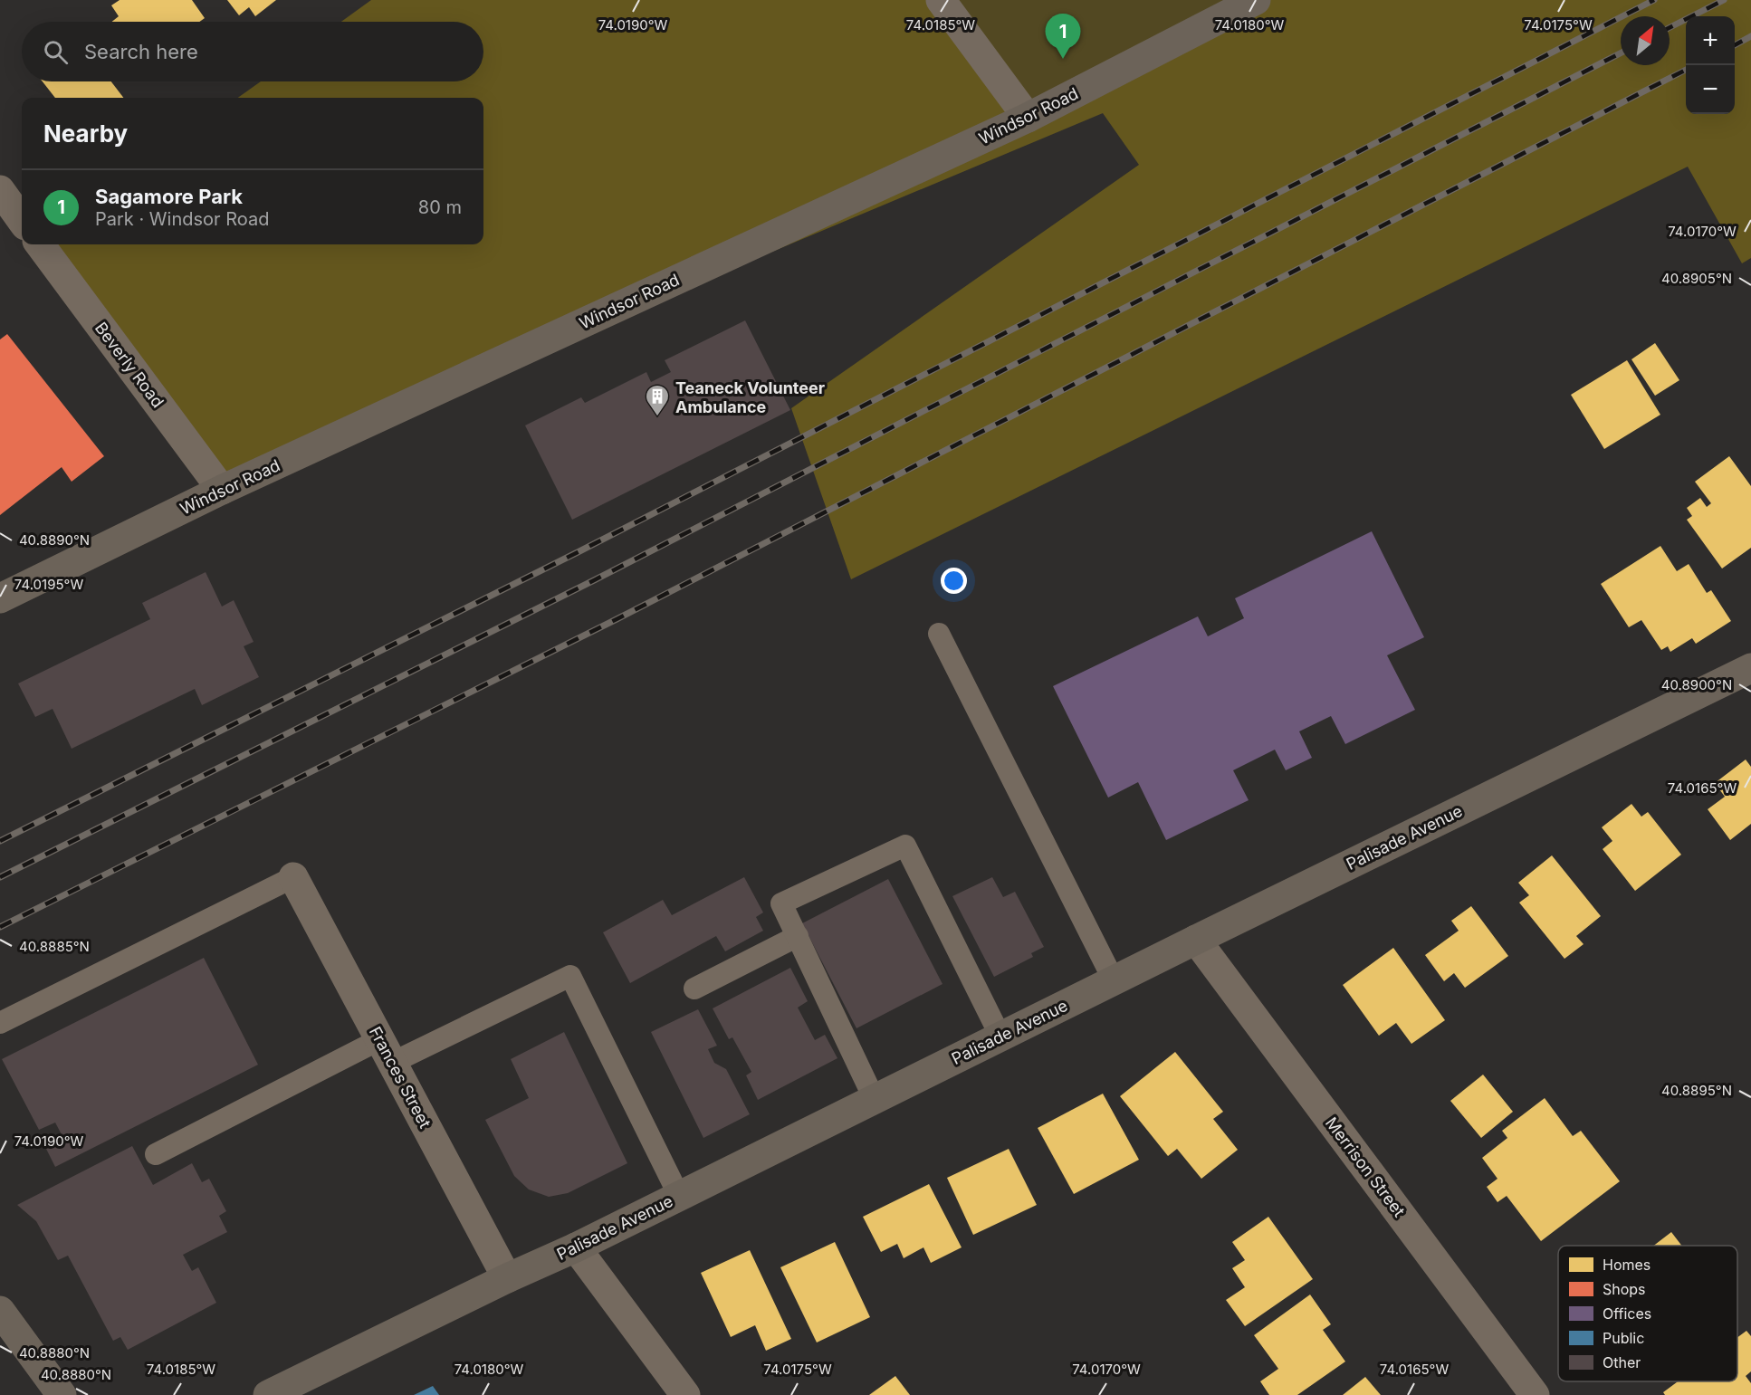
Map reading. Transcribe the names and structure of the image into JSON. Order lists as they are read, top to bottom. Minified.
{"streets":{"street":["Windsor Road","Beverly Road","Palisade Avenue","Frances Street","Merrison Street"]},"crossings":[["Windsor Road","Beverly Road"],["Palisade Avenue","Frances Street"],["Palisade Avenue","Merrison Street"]],"places":{"building":["Teaneck Volunteer Ambulance"]},"legend":["Homes","Shops","Offices","Public","Other"],"north":"top right","page":{"pins":"1","map_buttons":["+","−"],"search":"Search here","heading":"Nearby","list":[{"mark":"1","name":"Sagamore Park","note":"Park · Windsor Road","value":"80 m"}]},"coordinates":["74.0190°W","74.0185°W","74.0180°W","74.0175°W","74.0170°W","40.8905°N","40.8890°N","74.0195°W","40.8900°N","74.0165°W","40.8885°N","40.8895°N","40.8880°N"]}
